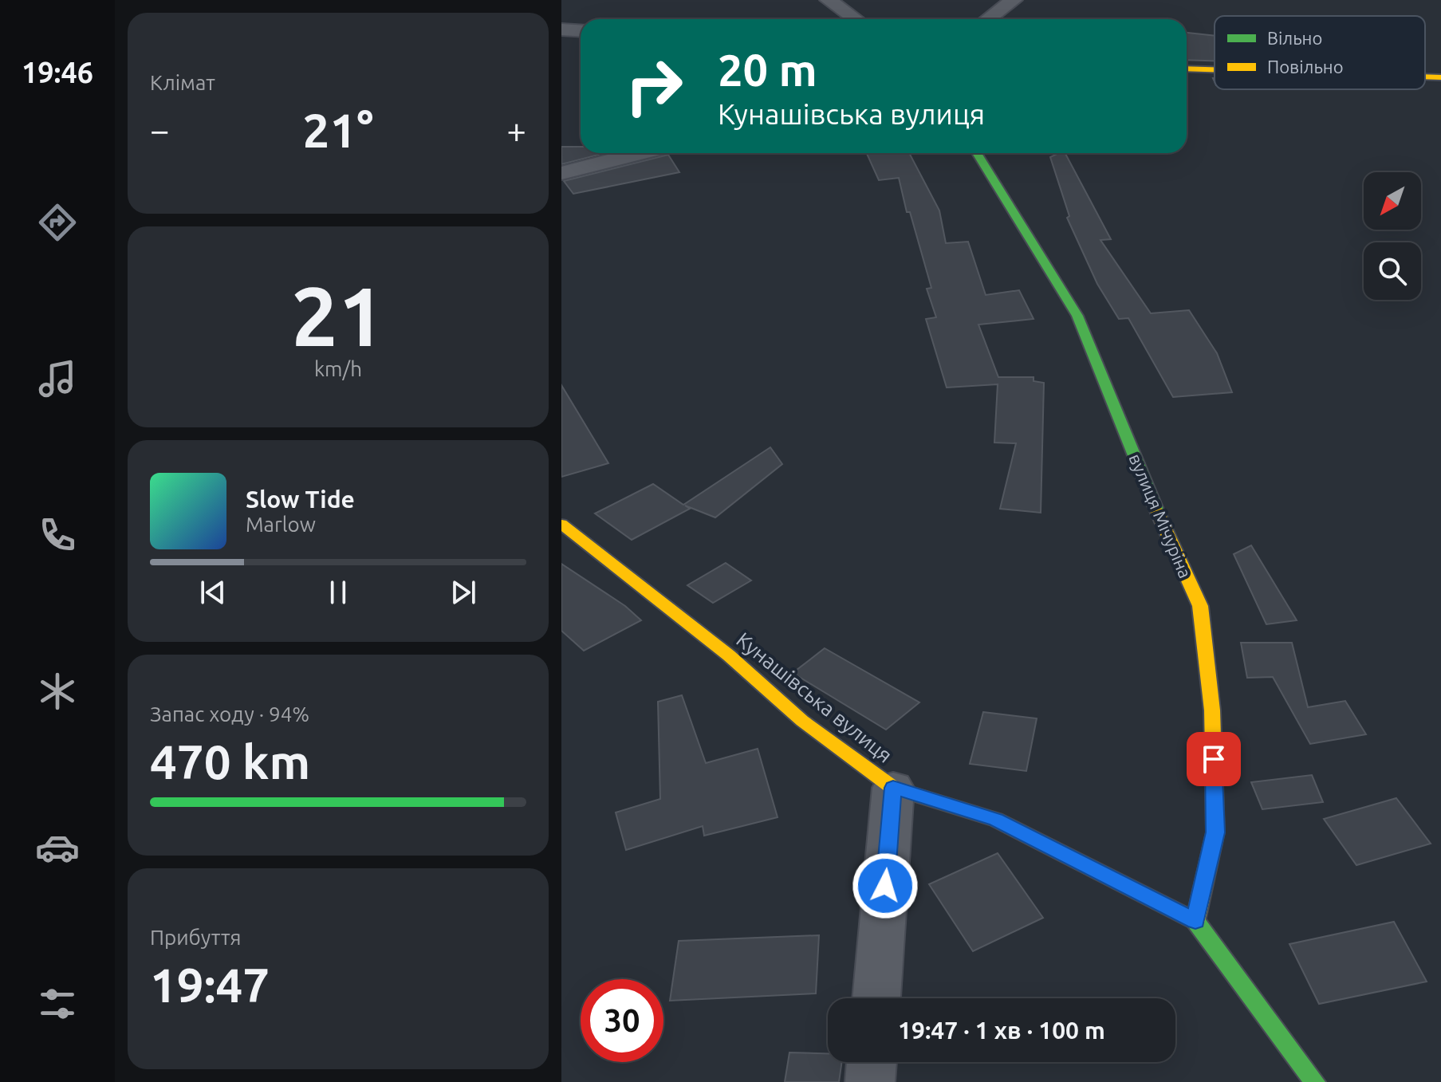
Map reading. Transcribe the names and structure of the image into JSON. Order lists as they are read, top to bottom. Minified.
{"streets":{"street":["вулиця Мічуріна","Кунашівська вулиця"]},"crossings":[["вулиця Мічуріна","Кунашівська вулиця"]],"legend":["Вільно","Повільно"],"north":"bottom left","page":{"tabs":"19:46","tile":["Клімат",["21","km/h"],["Запас ходу · 94%","470 km"],["Прибуття","19:47"]],"turn":["20 m","Кунашівська вулиця"],"heat":["−","21°","+"],"song":["Slow Tide","Marlow"],"limit":"30","trip":"19:47 · 1 хв · 100 m"}}
